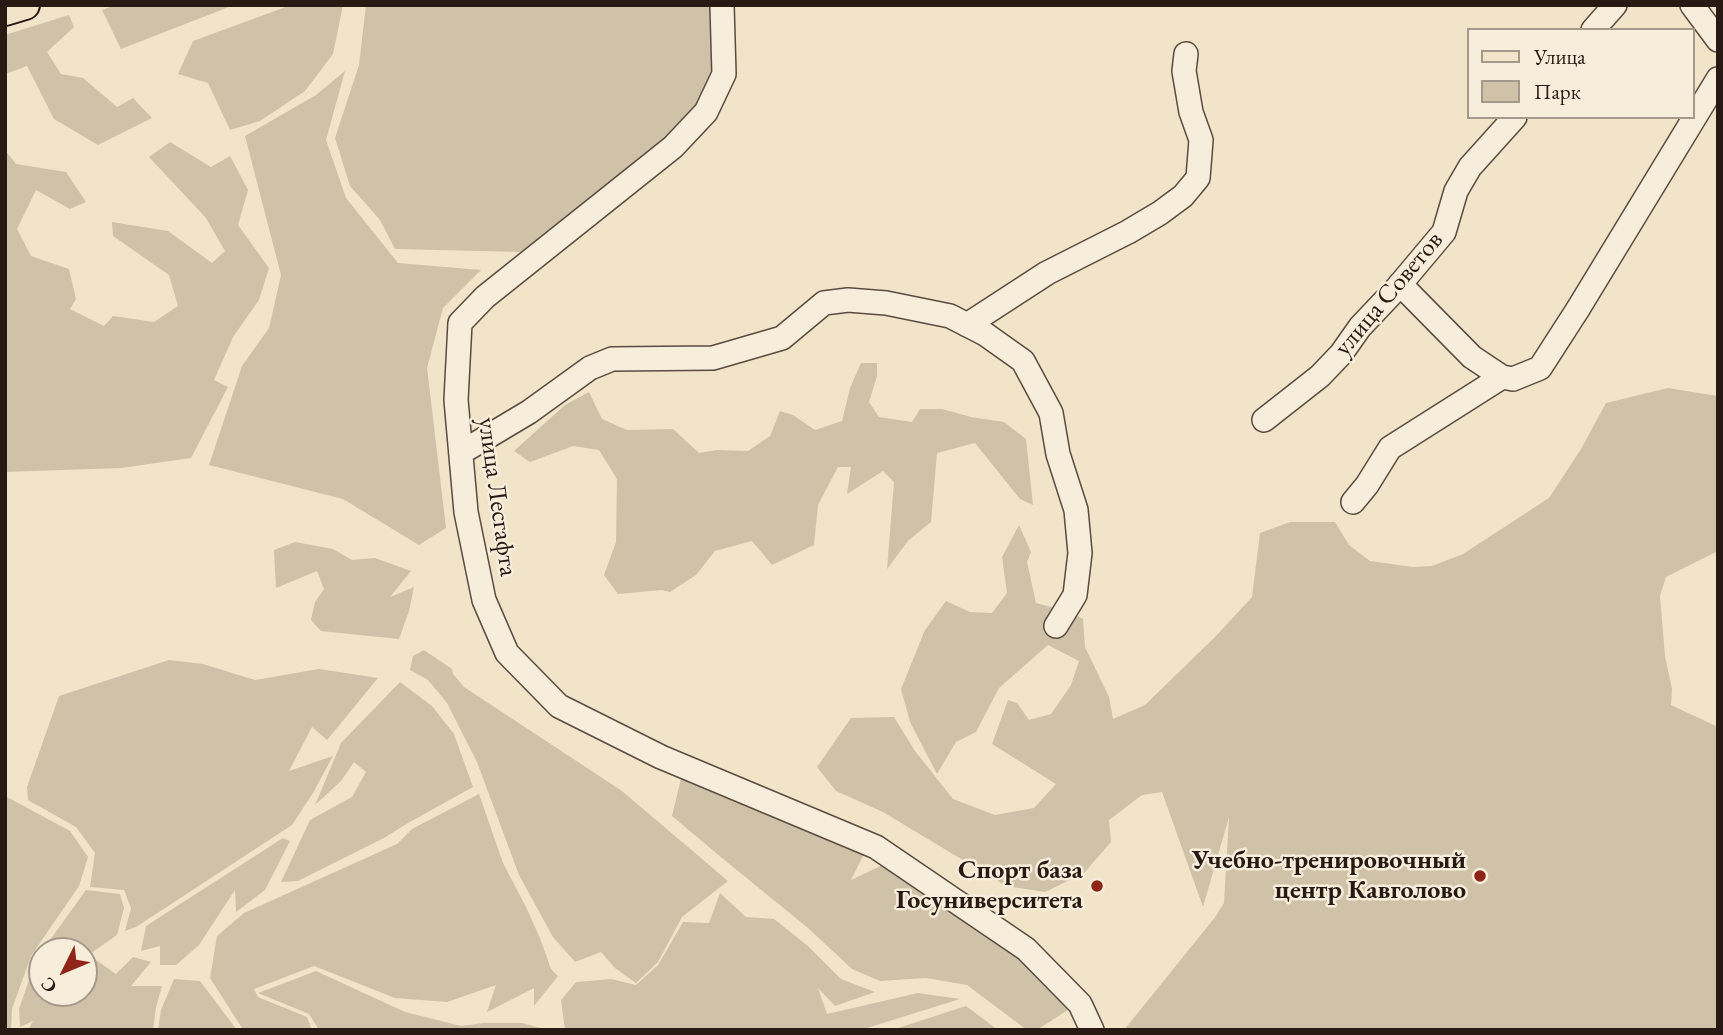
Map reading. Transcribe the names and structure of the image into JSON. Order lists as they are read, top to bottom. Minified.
{"streets":{"street":["улица Советов","улица Лесгафта"]},"places":["Учебно-тренировочный центр Кавголово","Спорт база Госуниверситета"],"legend":["Улица","Парк"],"north":"bottom left"}
